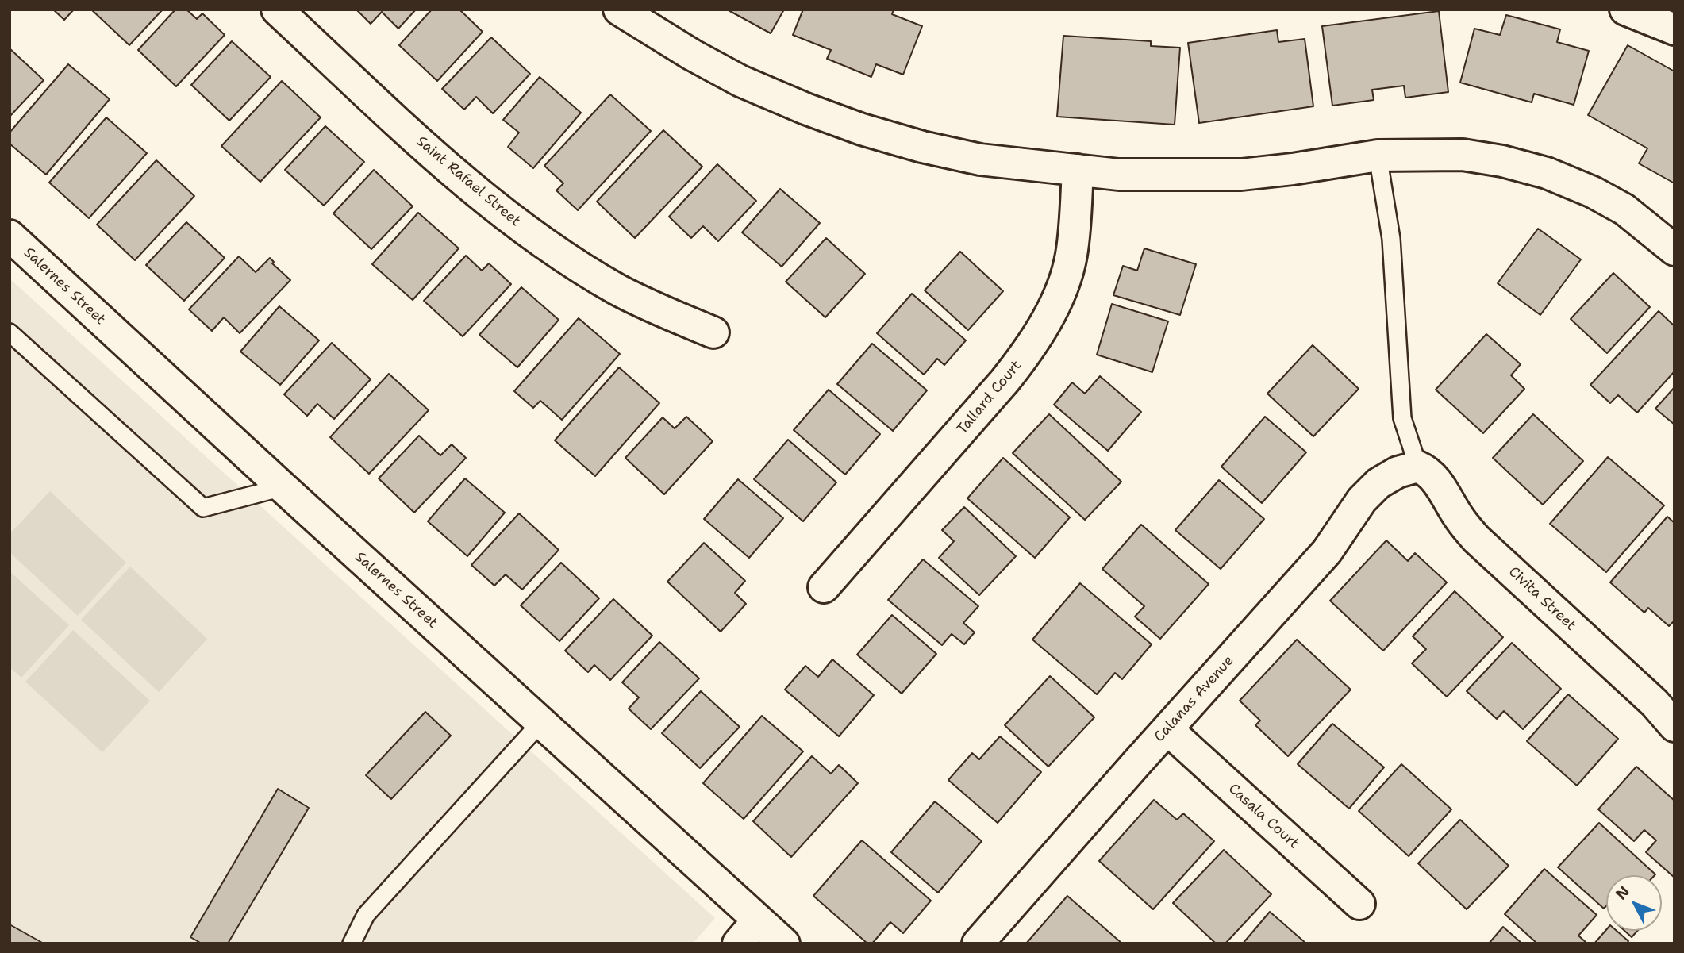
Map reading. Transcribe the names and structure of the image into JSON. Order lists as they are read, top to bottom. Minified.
{"streets":{"street":["Saint Rafael Street","Salernes Street","Tallard Court","Civita Street","Calanas Avenue","Casala Court"]},"crossings":[["Civita Street","Calanas Avenue"],["Calanas Avenue","Casala Court"]],"north":"top left"}
